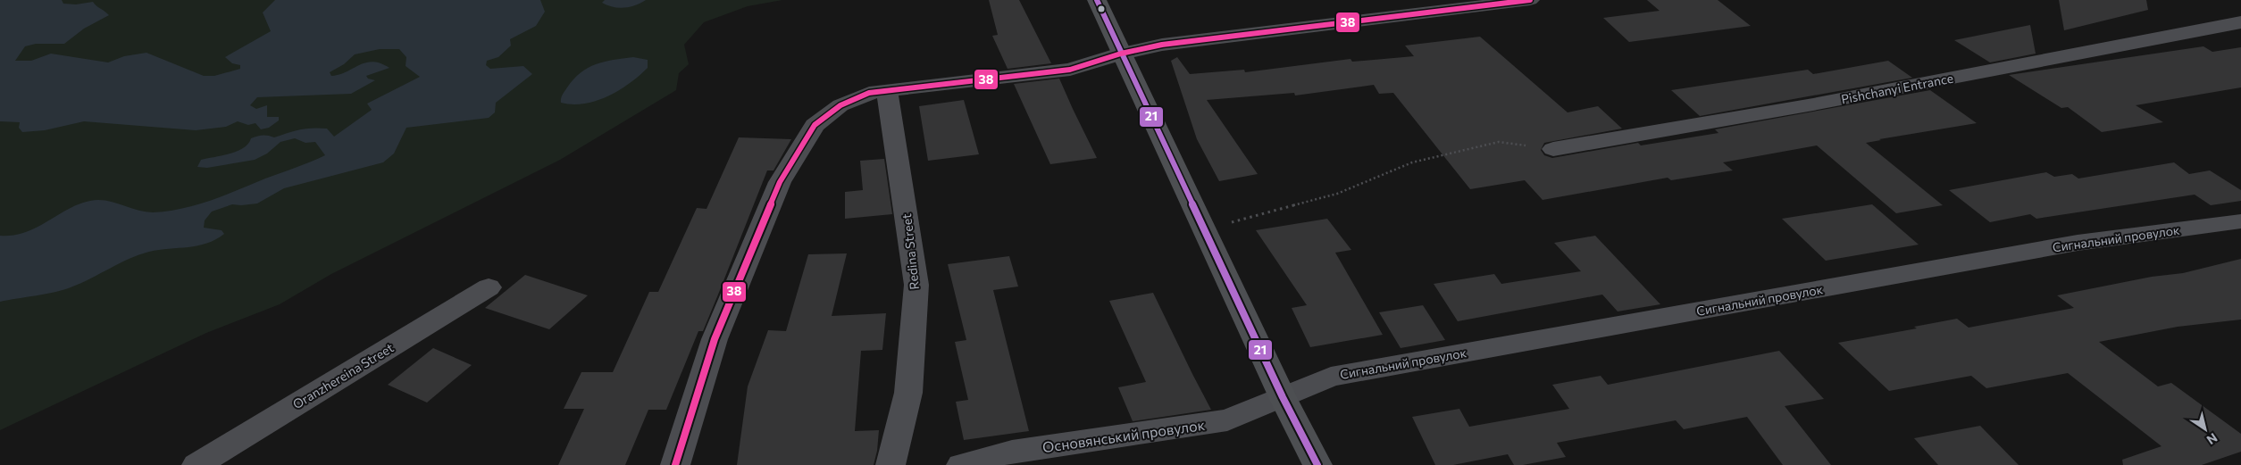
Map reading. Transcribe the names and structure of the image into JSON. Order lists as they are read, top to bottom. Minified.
{"streets":{"street":["Pishchanyi Entrance","Сигнальний провулок","Redina Street","Oranzhereina Street","Основянський провулок"]},"crossings":[["Сигнальний провулок","Основянський провулок"]],"lines":["transit line 21","transit line 38"],"north":"bottom right"}
